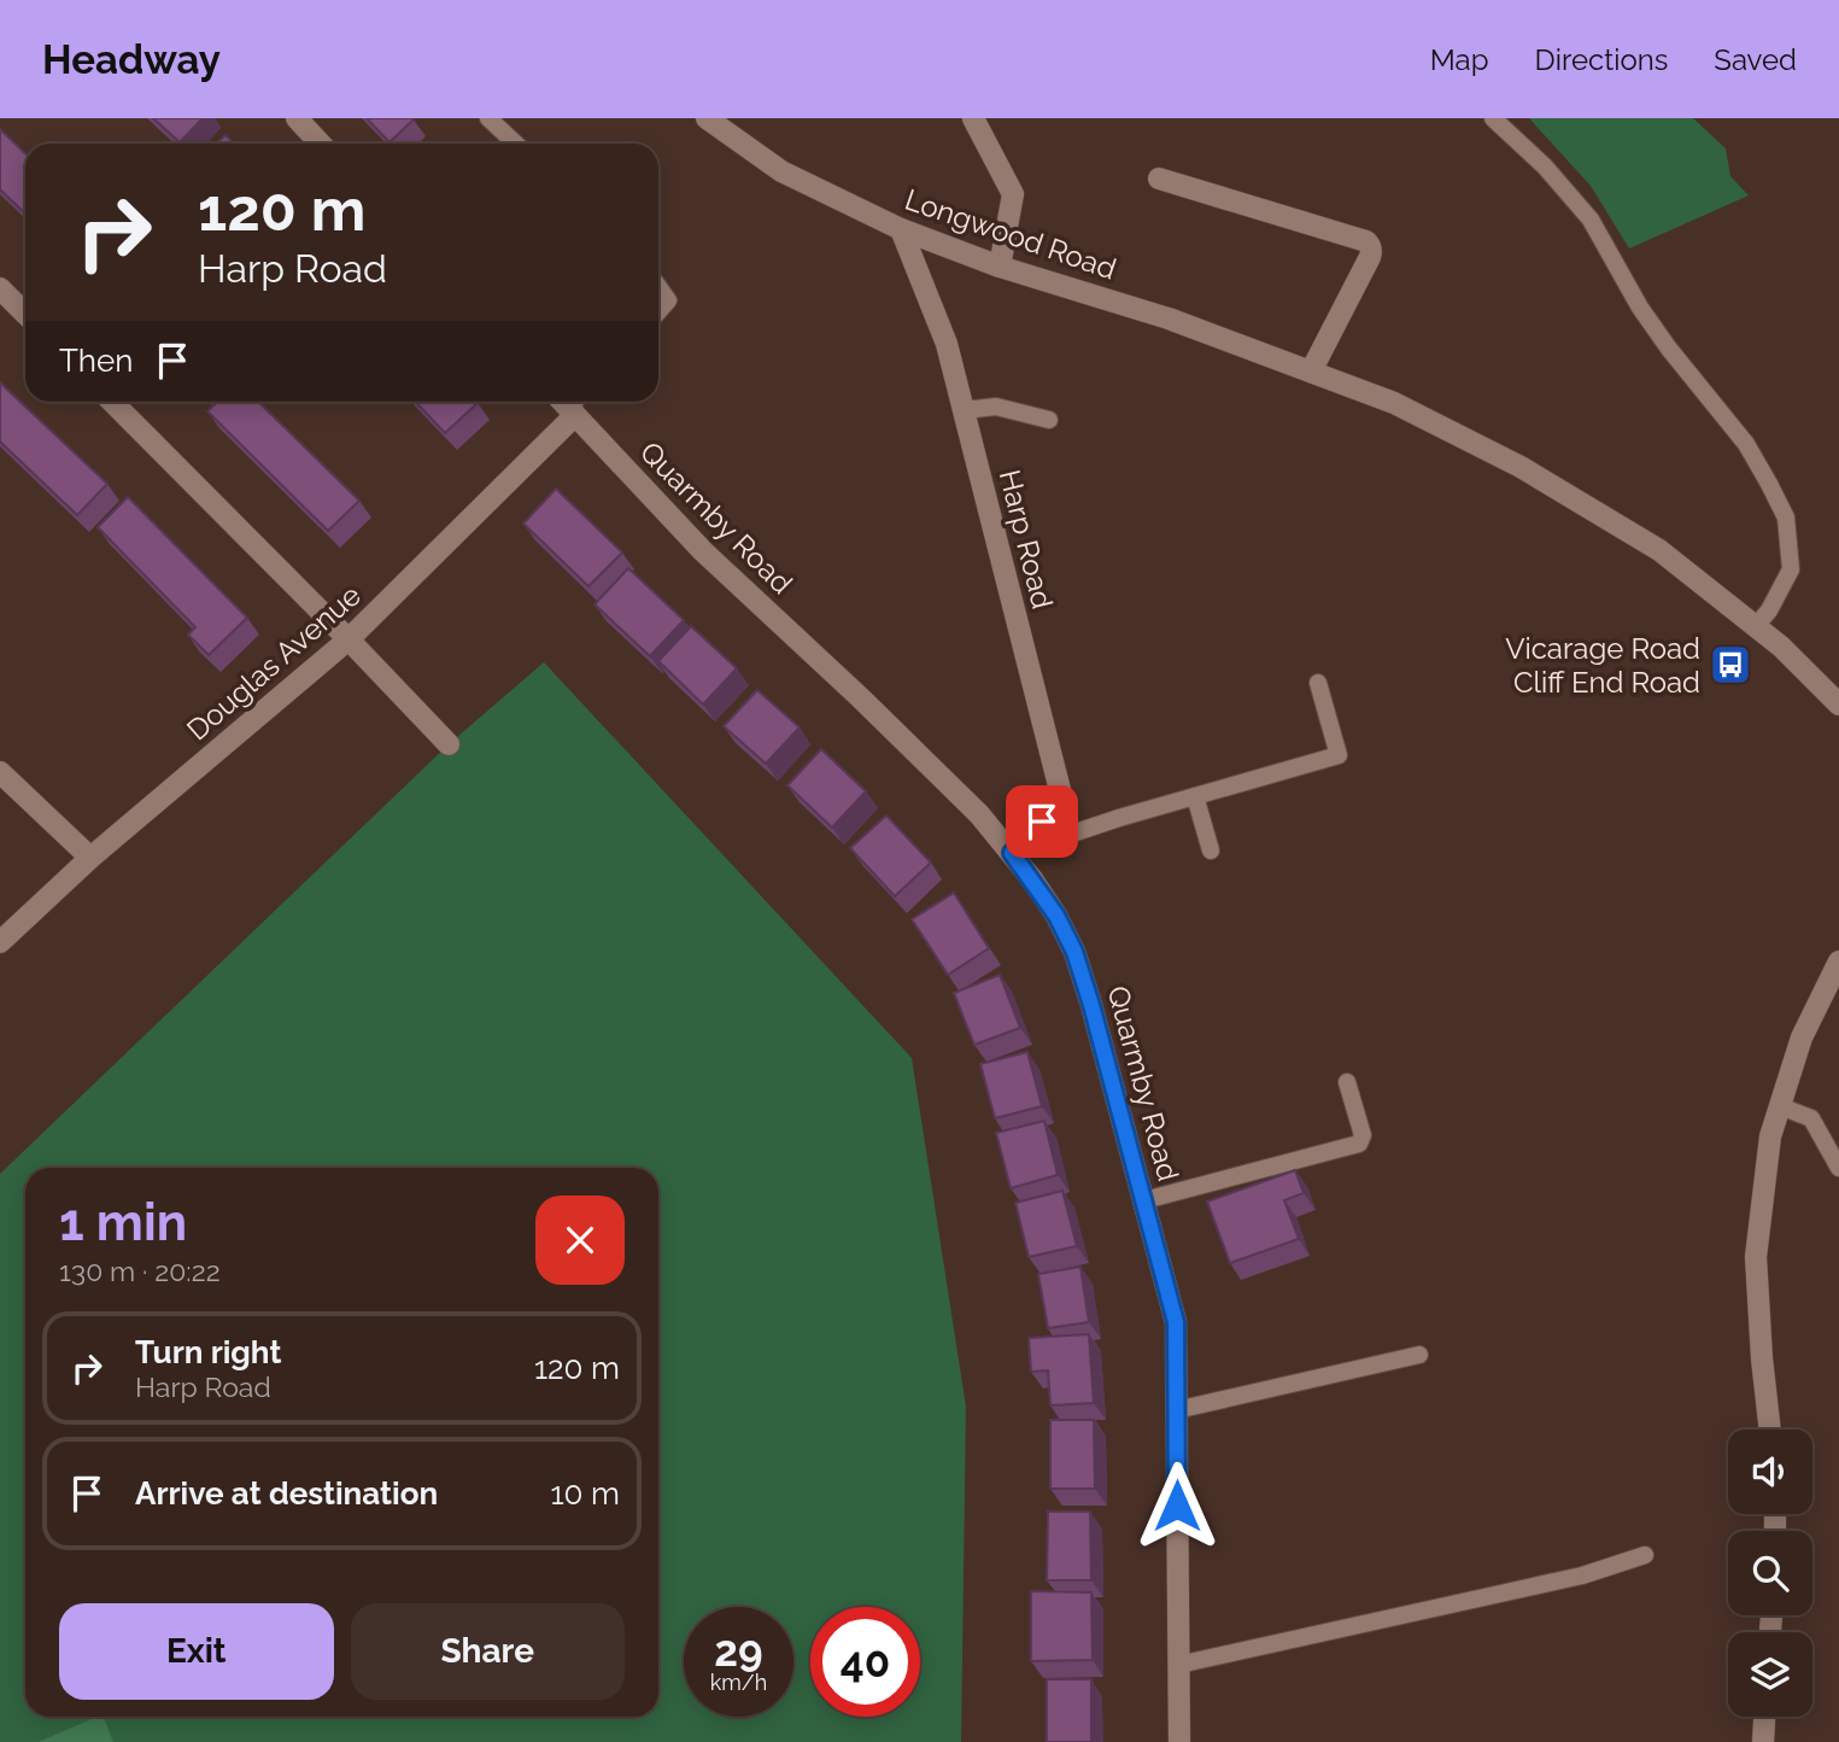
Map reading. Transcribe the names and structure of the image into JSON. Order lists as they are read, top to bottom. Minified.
{"streets":{"street":["Longwood Road","Quarmby Road","Harp Road","Douglas Avenue"]},"crossings":[["Longwood Road","Harp Road"],["Quarmby Road","Harp Road"],["Quarmby Road","Douglas Avenue"]],"places":{"bus stop":["Vicarage Road Cliff End Road"]},"page":{"header":"Headway","nav":["Map","Directions","Saved"],"turn":["120 m","Harp Road"],"then":"Then","heading":["1 min","130 m · 20:22"],"list":[{"name":"Turn right","note":"Harp Road","value":"120 m"},{"name":"Arrive at destination","value":"10 m"}],"buttons":["Exit","Share"],"speed":"29 km/h","limit":"40"}}
